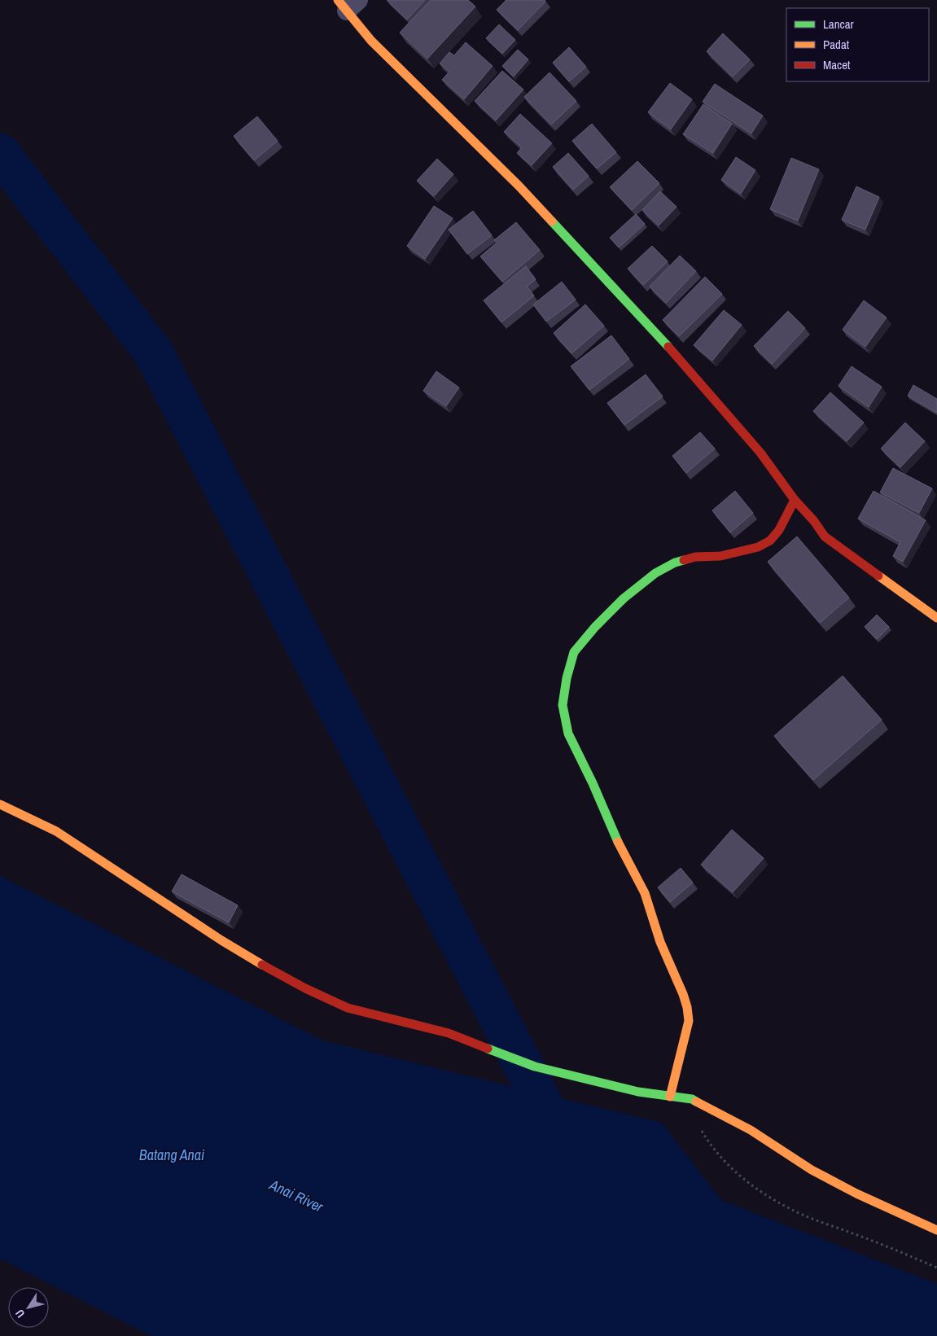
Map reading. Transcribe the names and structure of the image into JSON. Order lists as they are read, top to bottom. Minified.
{"water":["Batang Anai","Anai River"],"legend":["Lancar","Padat","Macet"],"north":"bottom left"}
